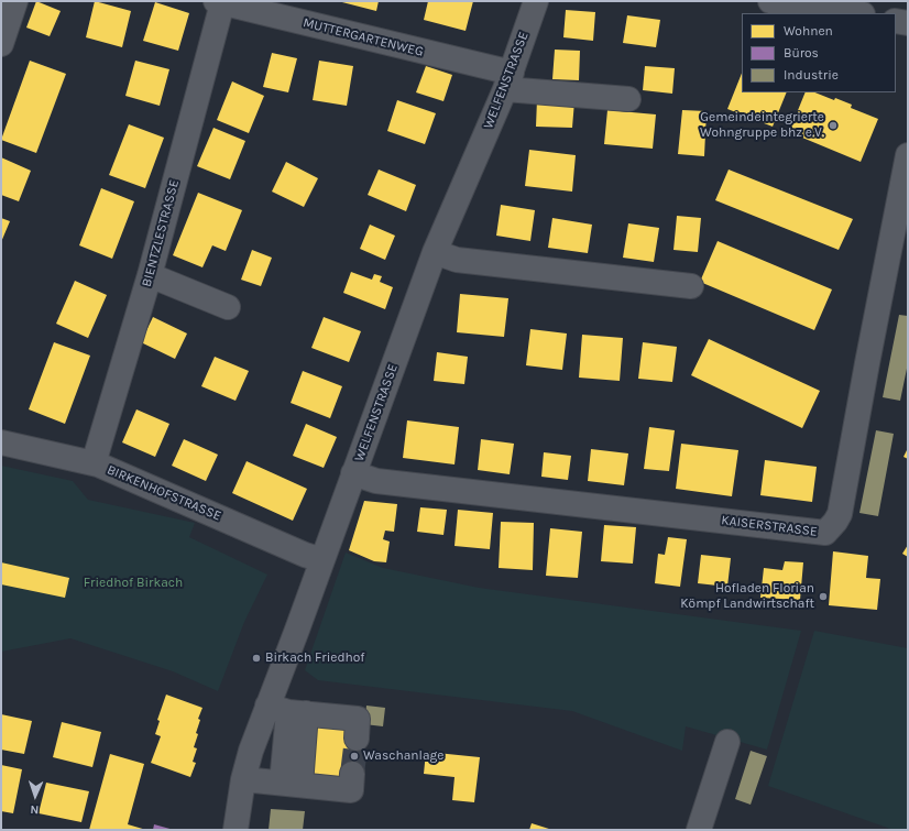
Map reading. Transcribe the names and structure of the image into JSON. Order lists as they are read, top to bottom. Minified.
{"streets":{"street":["MUTTERGARTENWEG","WELFENSTRASSE","BIENTZLESTRASSE","BIRKENHOFSTRASSE","KAISERSTRASSE"]},"crossings":[["MUTTERGARTENWEG","WELFENSTRASSE"],["MUTTERGARTENWEG","BIENTZLESTRASSE"],["WELFENSTRASSE","BIRKENHOFSTRASSE"],["WELFENSTRASSE","KAISERSTRASSE"],["BIENTZLESTRASSE","BIRKENHOFSTRASSE"]],"parks":["Friedhof Birkach"],"places":["Gemeindeintegrierte Wohngruppe bhz e.V.","Hofladen Florian Kömpf Landwirtschaft","Birkach Friedhof","Waschanlage"],"legend":["Wohnen","Büros","Industrie"],"north":"bottom"}
